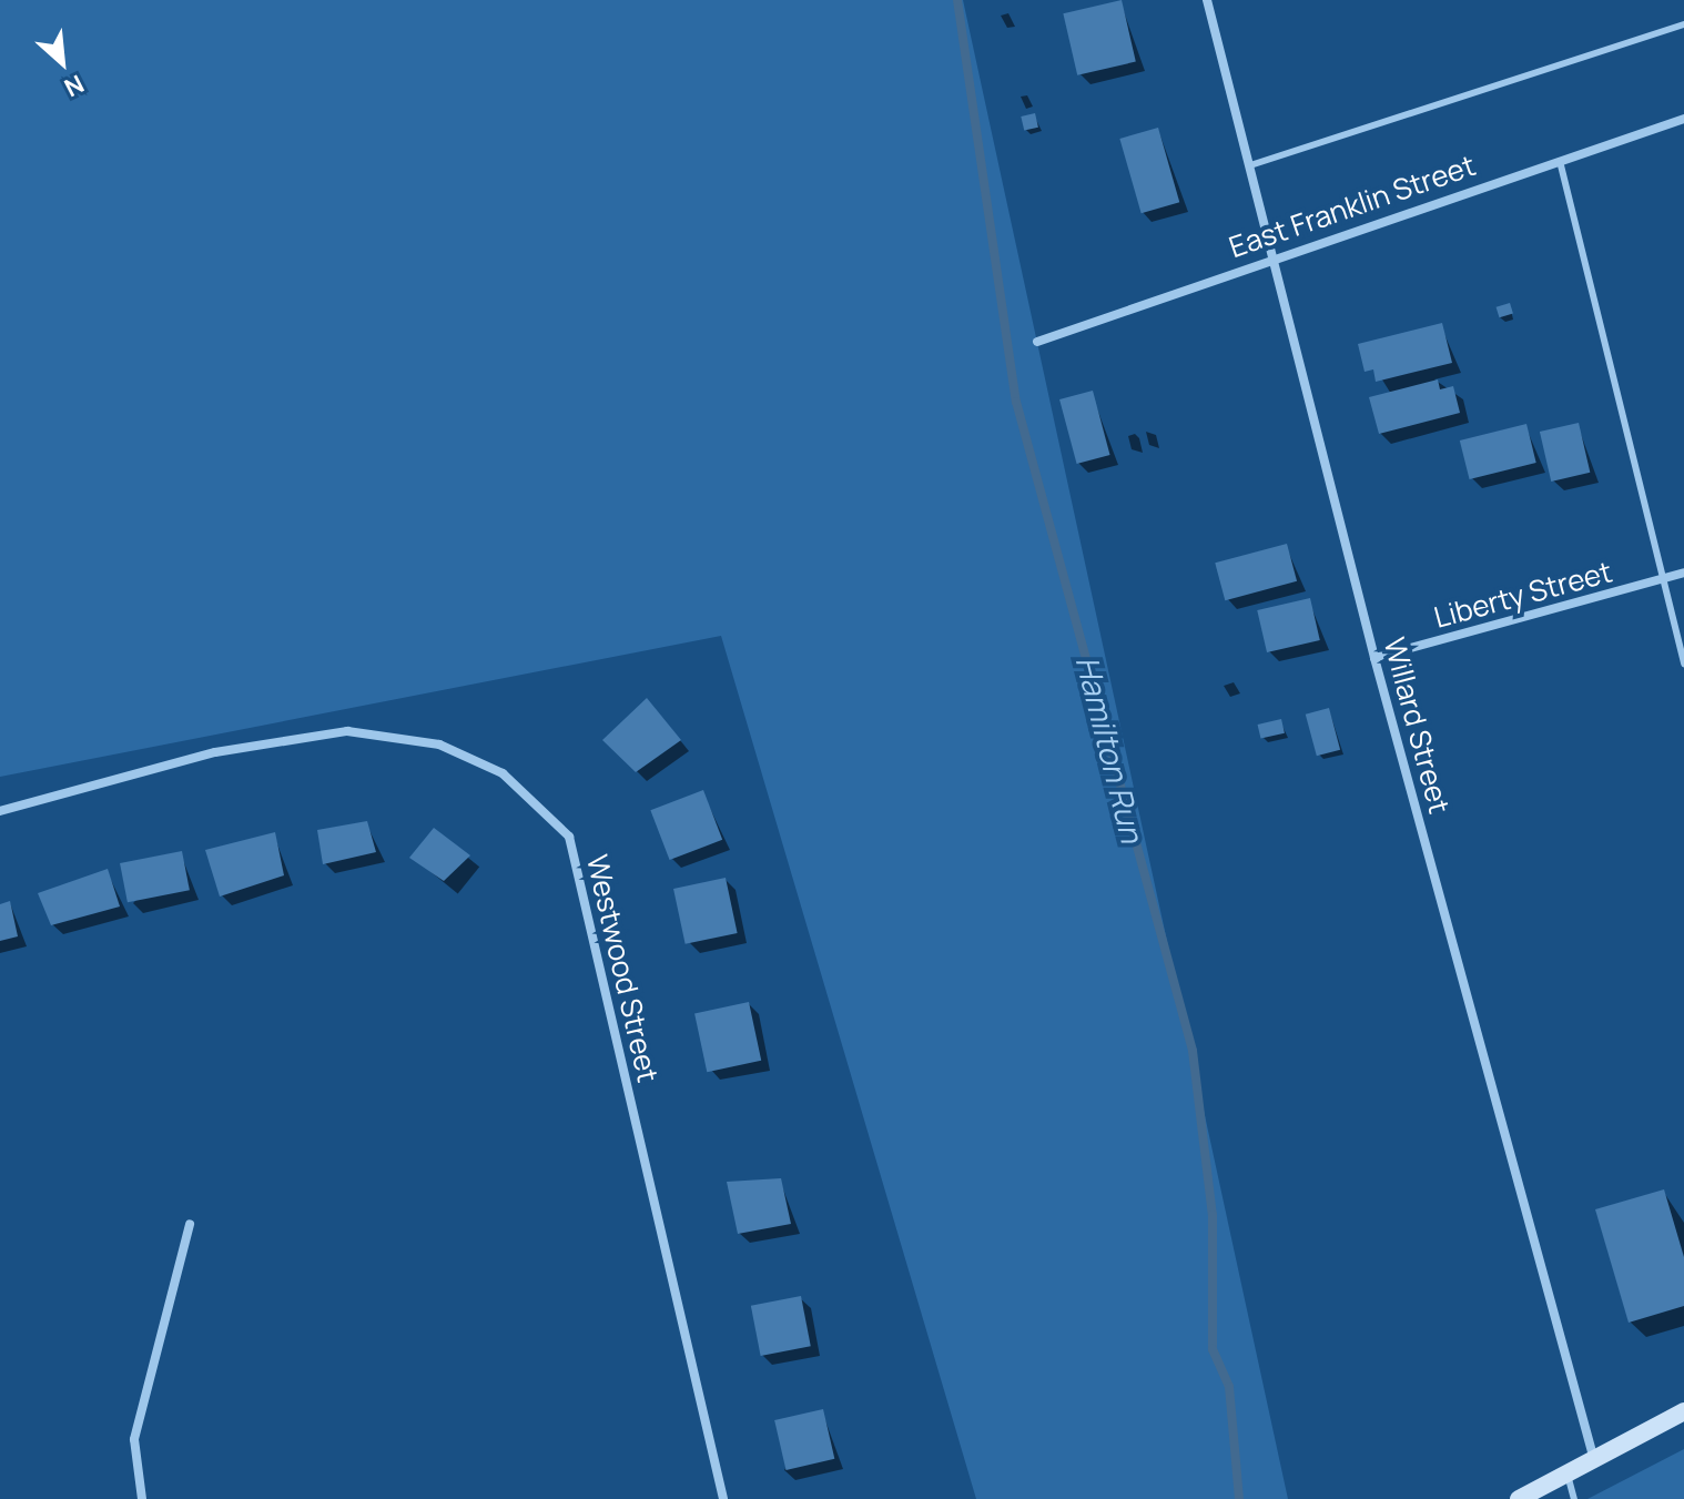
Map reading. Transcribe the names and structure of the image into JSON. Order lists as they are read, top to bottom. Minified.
{"streets":{"street":["East Franklin Street","Liberty Street","Willard Street","Westwood Street"]},"crossings":[["East Franklin Street","Willard Street"],["Liberty Street","Willard Street"]],"water":["Hamilton Run"],"north":"bottom right"}
